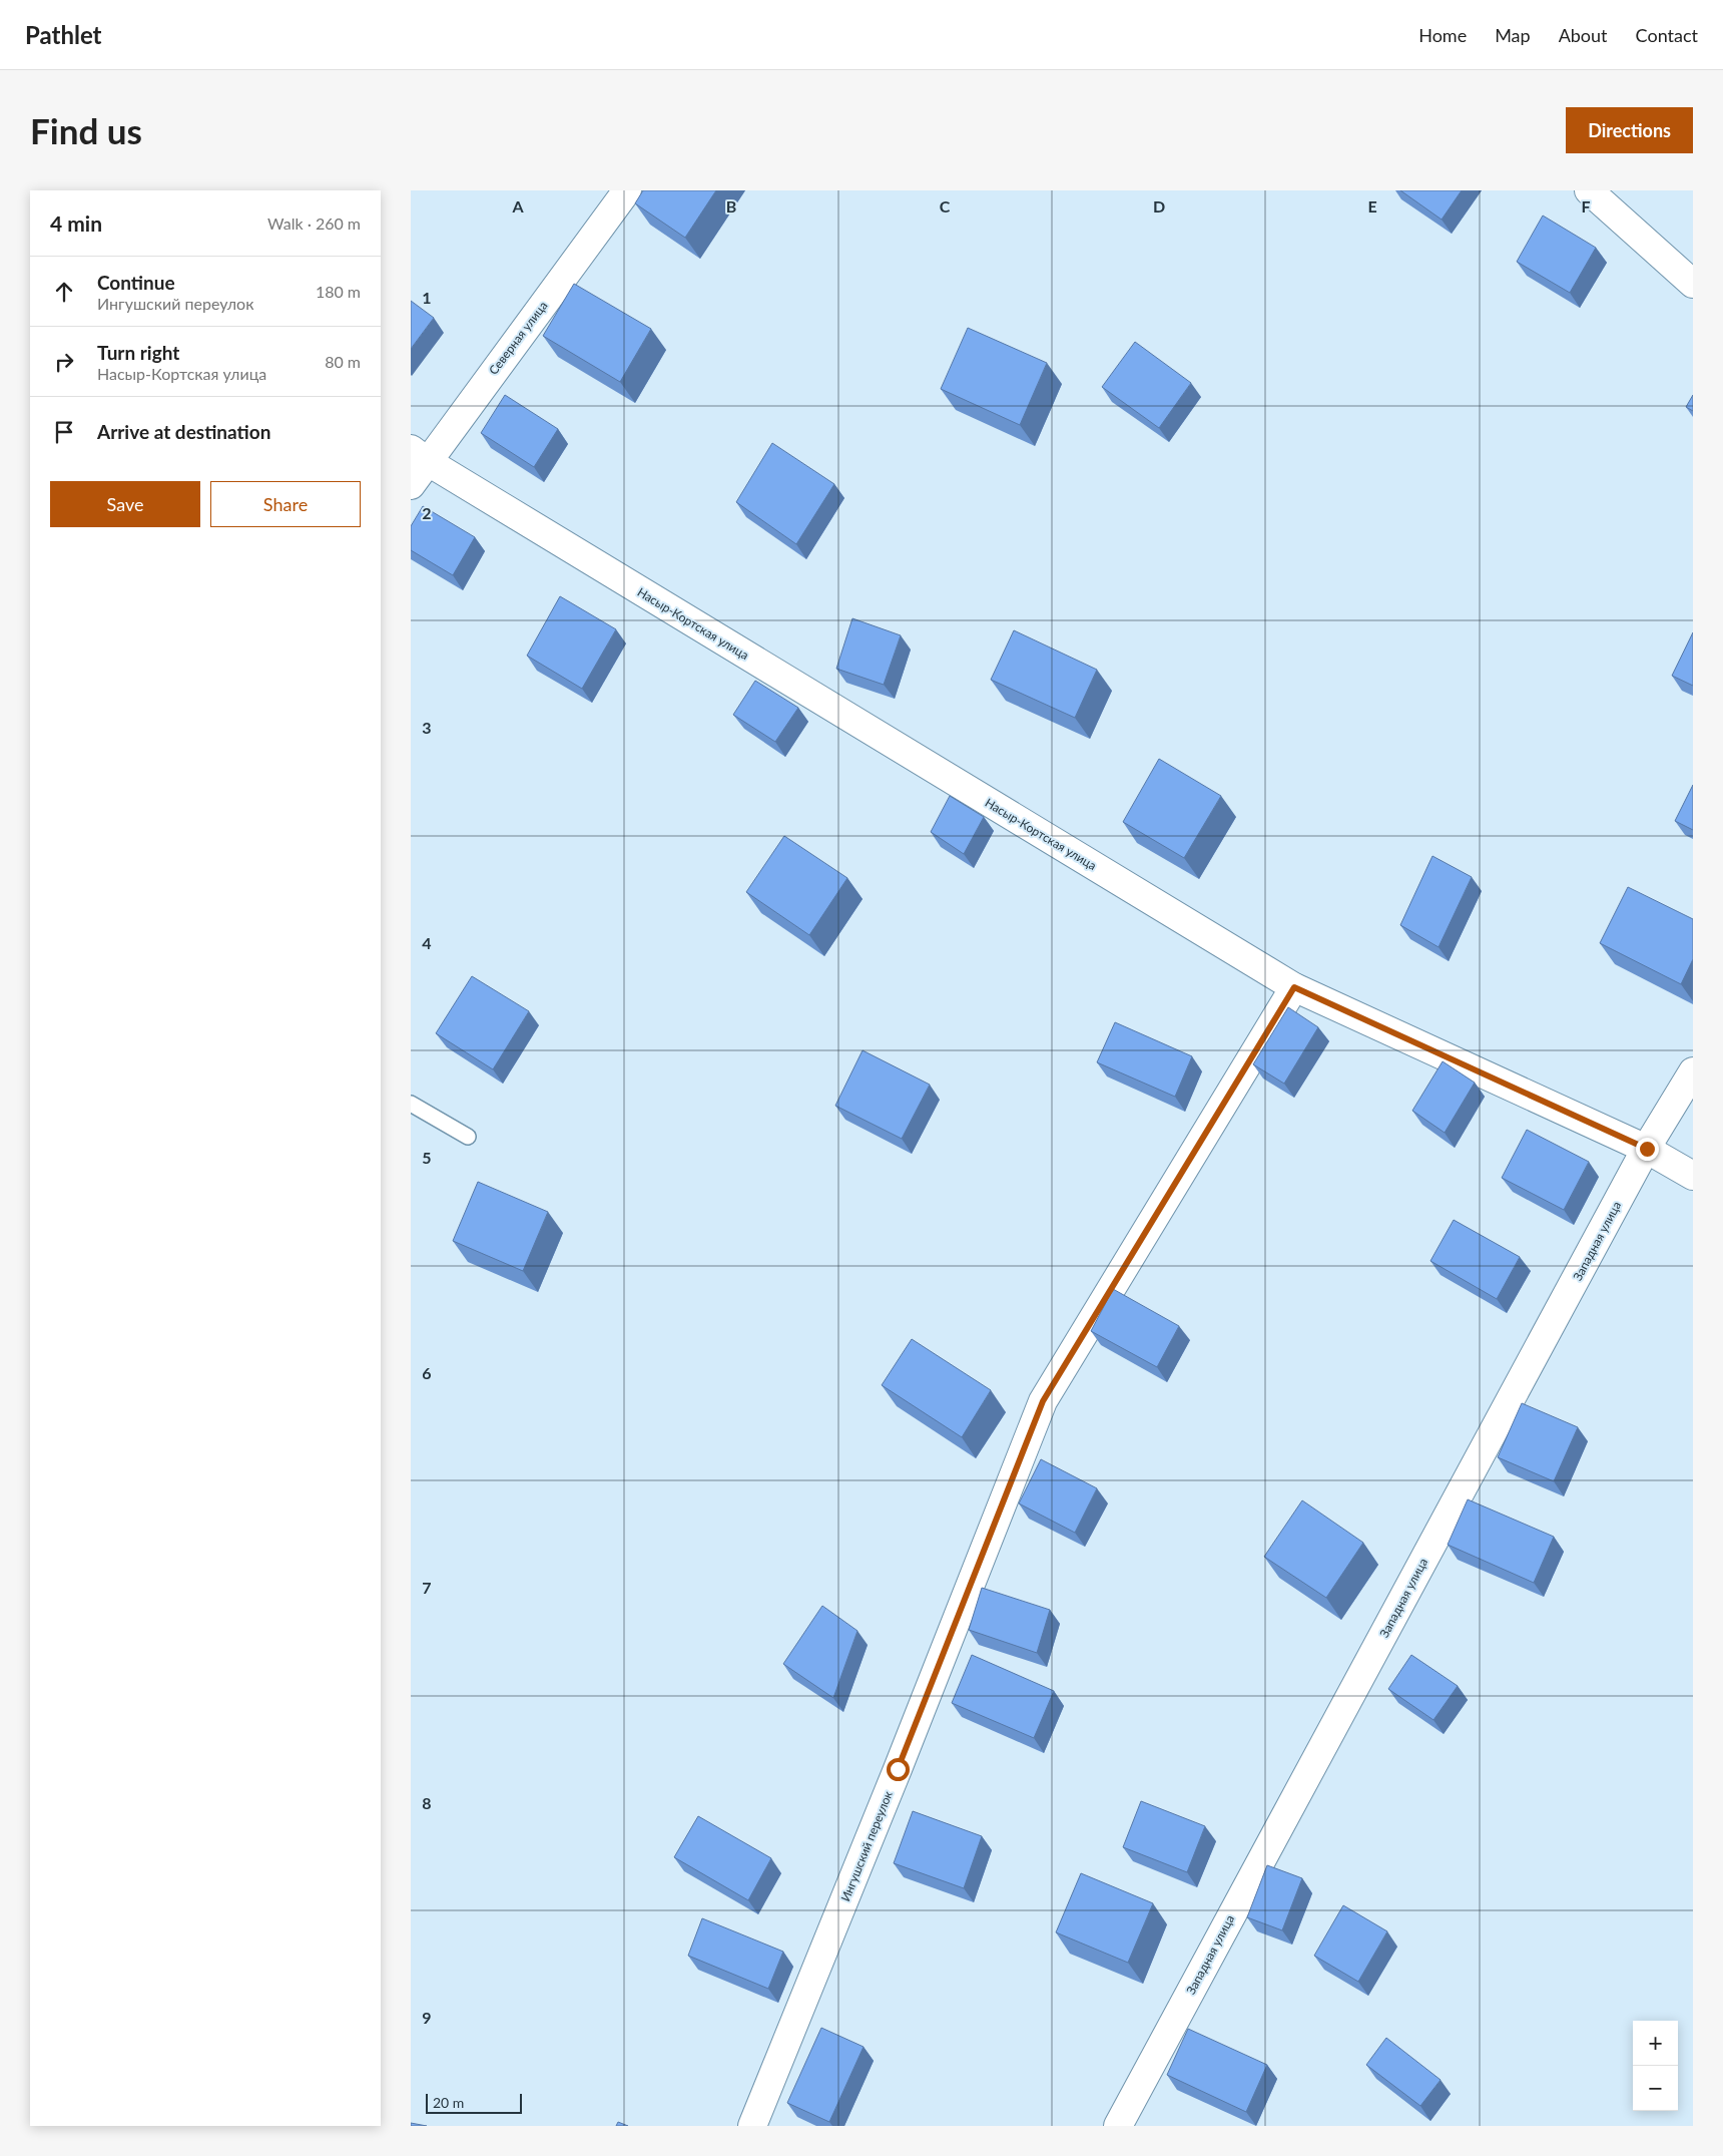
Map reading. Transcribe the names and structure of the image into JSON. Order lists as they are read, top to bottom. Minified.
{"streets":{"street":["Северная улица","Насыр-Кортская улица","Западная улица","Ингушский переулок"]},"crossings":[["Северная улица","Насыр-Кортская улица"],["Насыр-Кортская улица","Западная улица"],["Насыр-Кортская улица","Ингушский переулок"]],"scale_bar":"20 m","page":{"header":"Pathlet","nav":["Home","Map","About","Contact"],"buttons":["Directions",["Save","Share"]],"title":"Find us","heading":["4 min","Walk · 260 m"],"list":[["Continue","Ингушский переулок","180 m"],["Turn right","Насыр-Кортская улица","80 m"],"Arrive at destination"],"map_buttons":["+","−"],"scale":"20 m"},"grid":{"columns":["A","B","C","D","E","F"],"rows":["1","2","3","4","5","6","7","8","9"]}}
